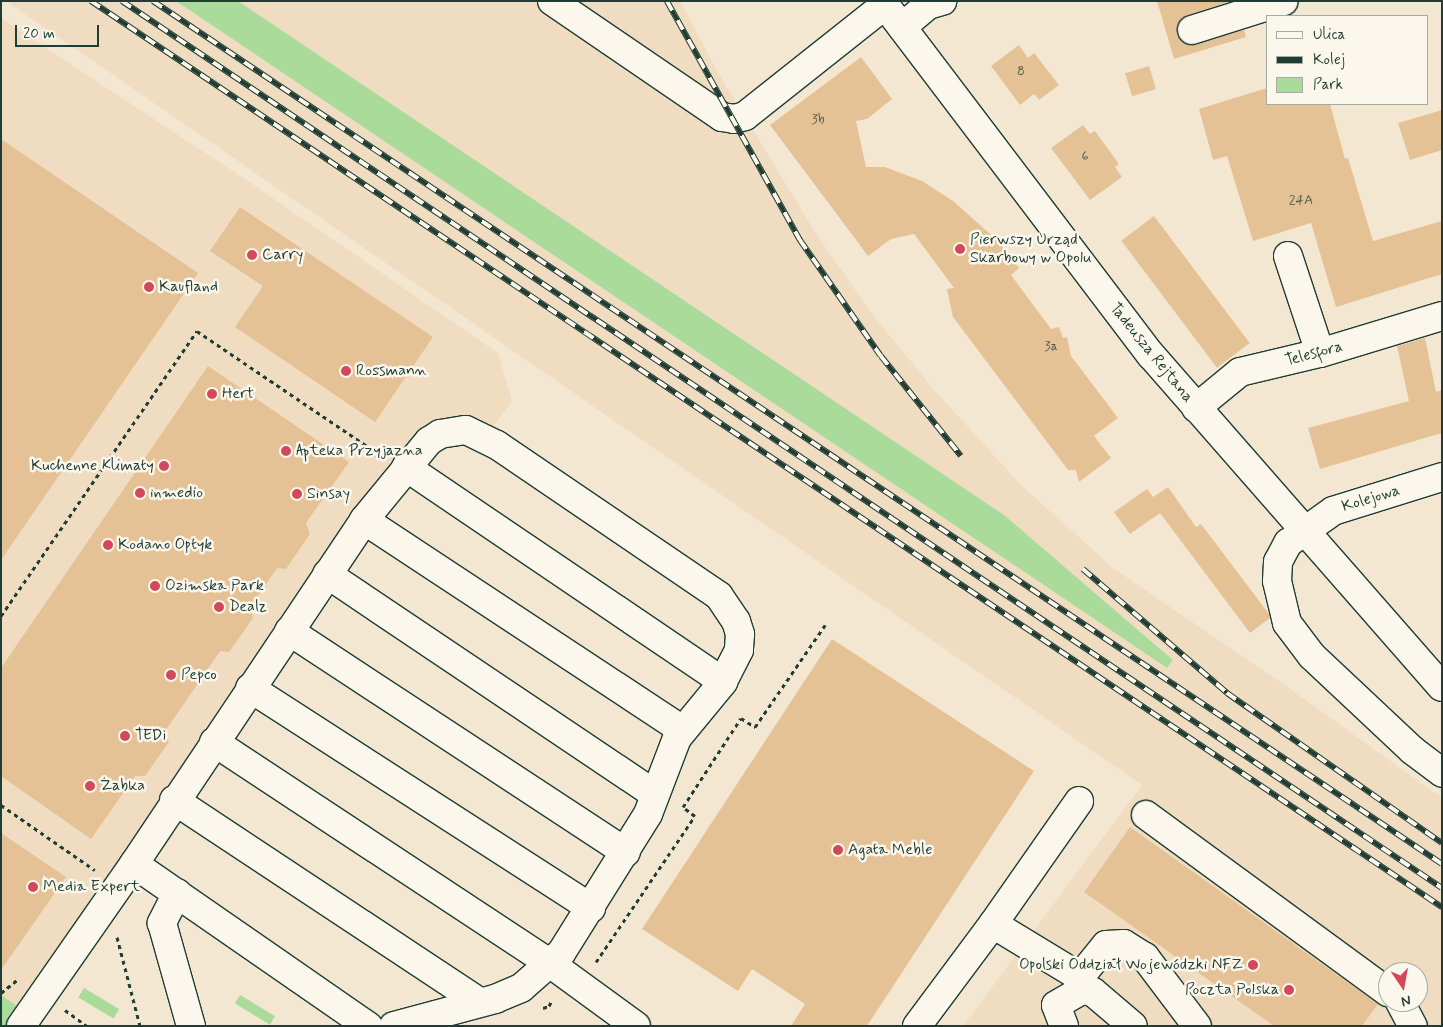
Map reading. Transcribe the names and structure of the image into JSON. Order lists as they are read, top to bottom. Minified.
{"streets":{"street":["Tadeusza Rejtana","Telesfora","Kolejowa"]},"crossings":[["Tadeusza Rejtana","Telesfora"],["Tadeusza Rejtana","Kolejowa"]],"places":["Pierwszy Urząd Skarbowy w Opolu","Carry","Kaufland","Rossmann","Hert","Apteka Przyjazna","Kuchenne Klimaty","inmedio","Sinsay","Kodano Optyk","Ozimska Park","Dealz","Pepco","TEDi","Żabka","Agata Meble","Media Expert","Opolski Oddział Wojewódzki NFZ","Poczta Polska"],"house_numbers":["8","3b","6","24A","3a"],"legend":["Ulica","Kolej","Park"],"scale_bar":"20 m","north":"bottom"}
